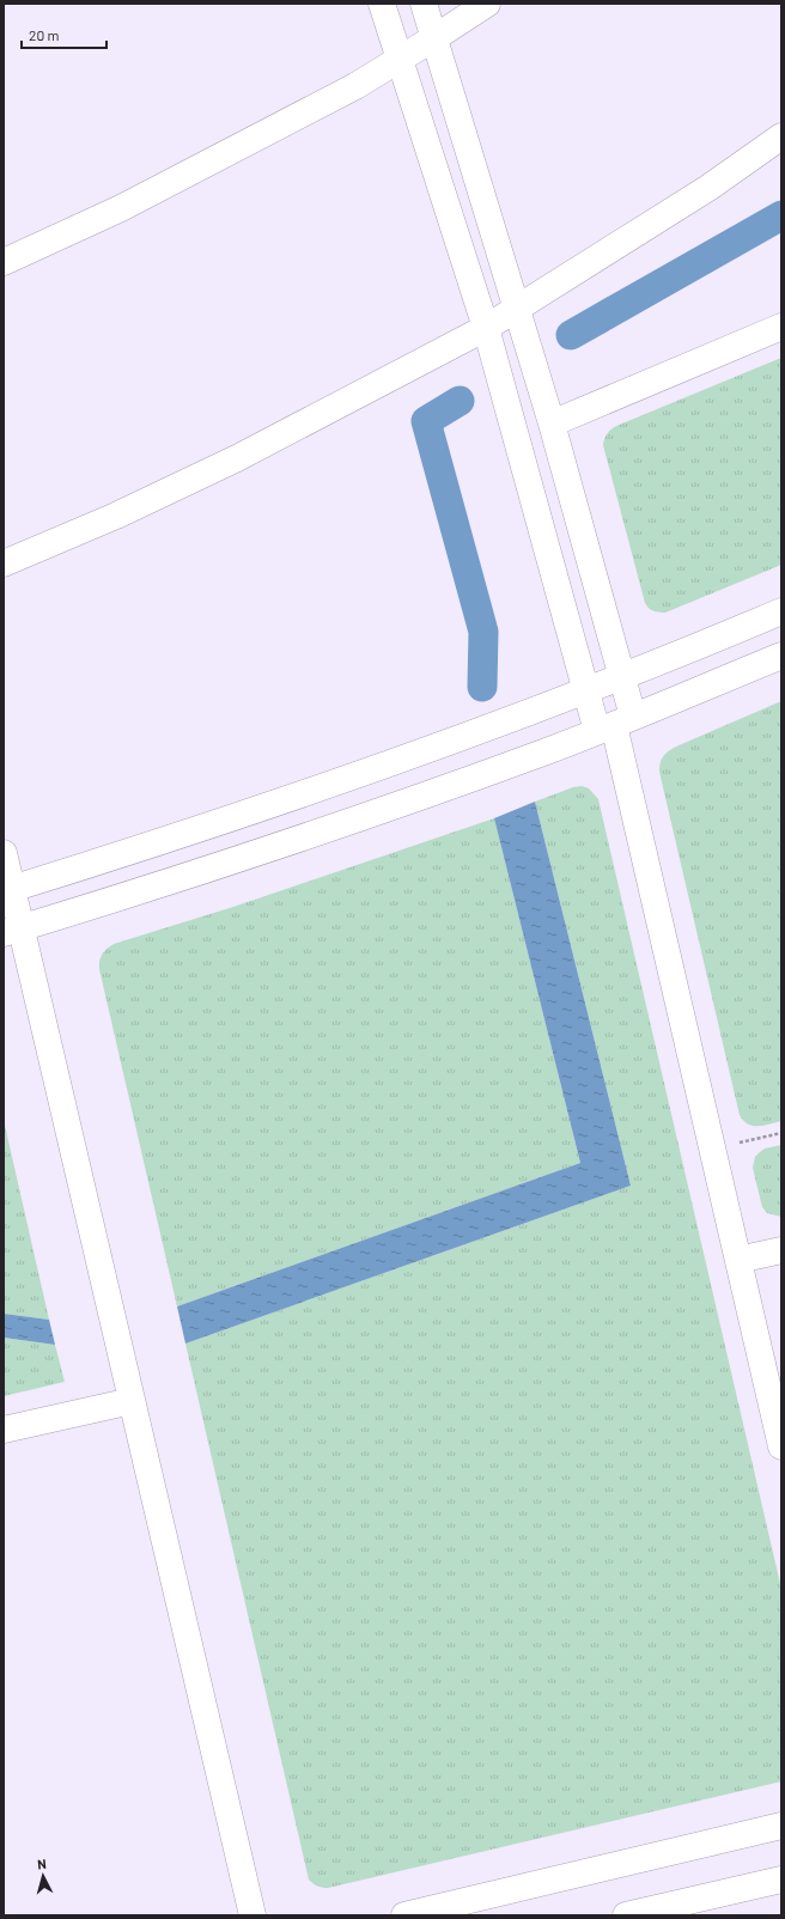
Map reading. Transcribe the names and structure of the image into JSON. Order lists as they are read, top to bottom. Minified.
{"scale_bar":"20 m","north":"top"}
